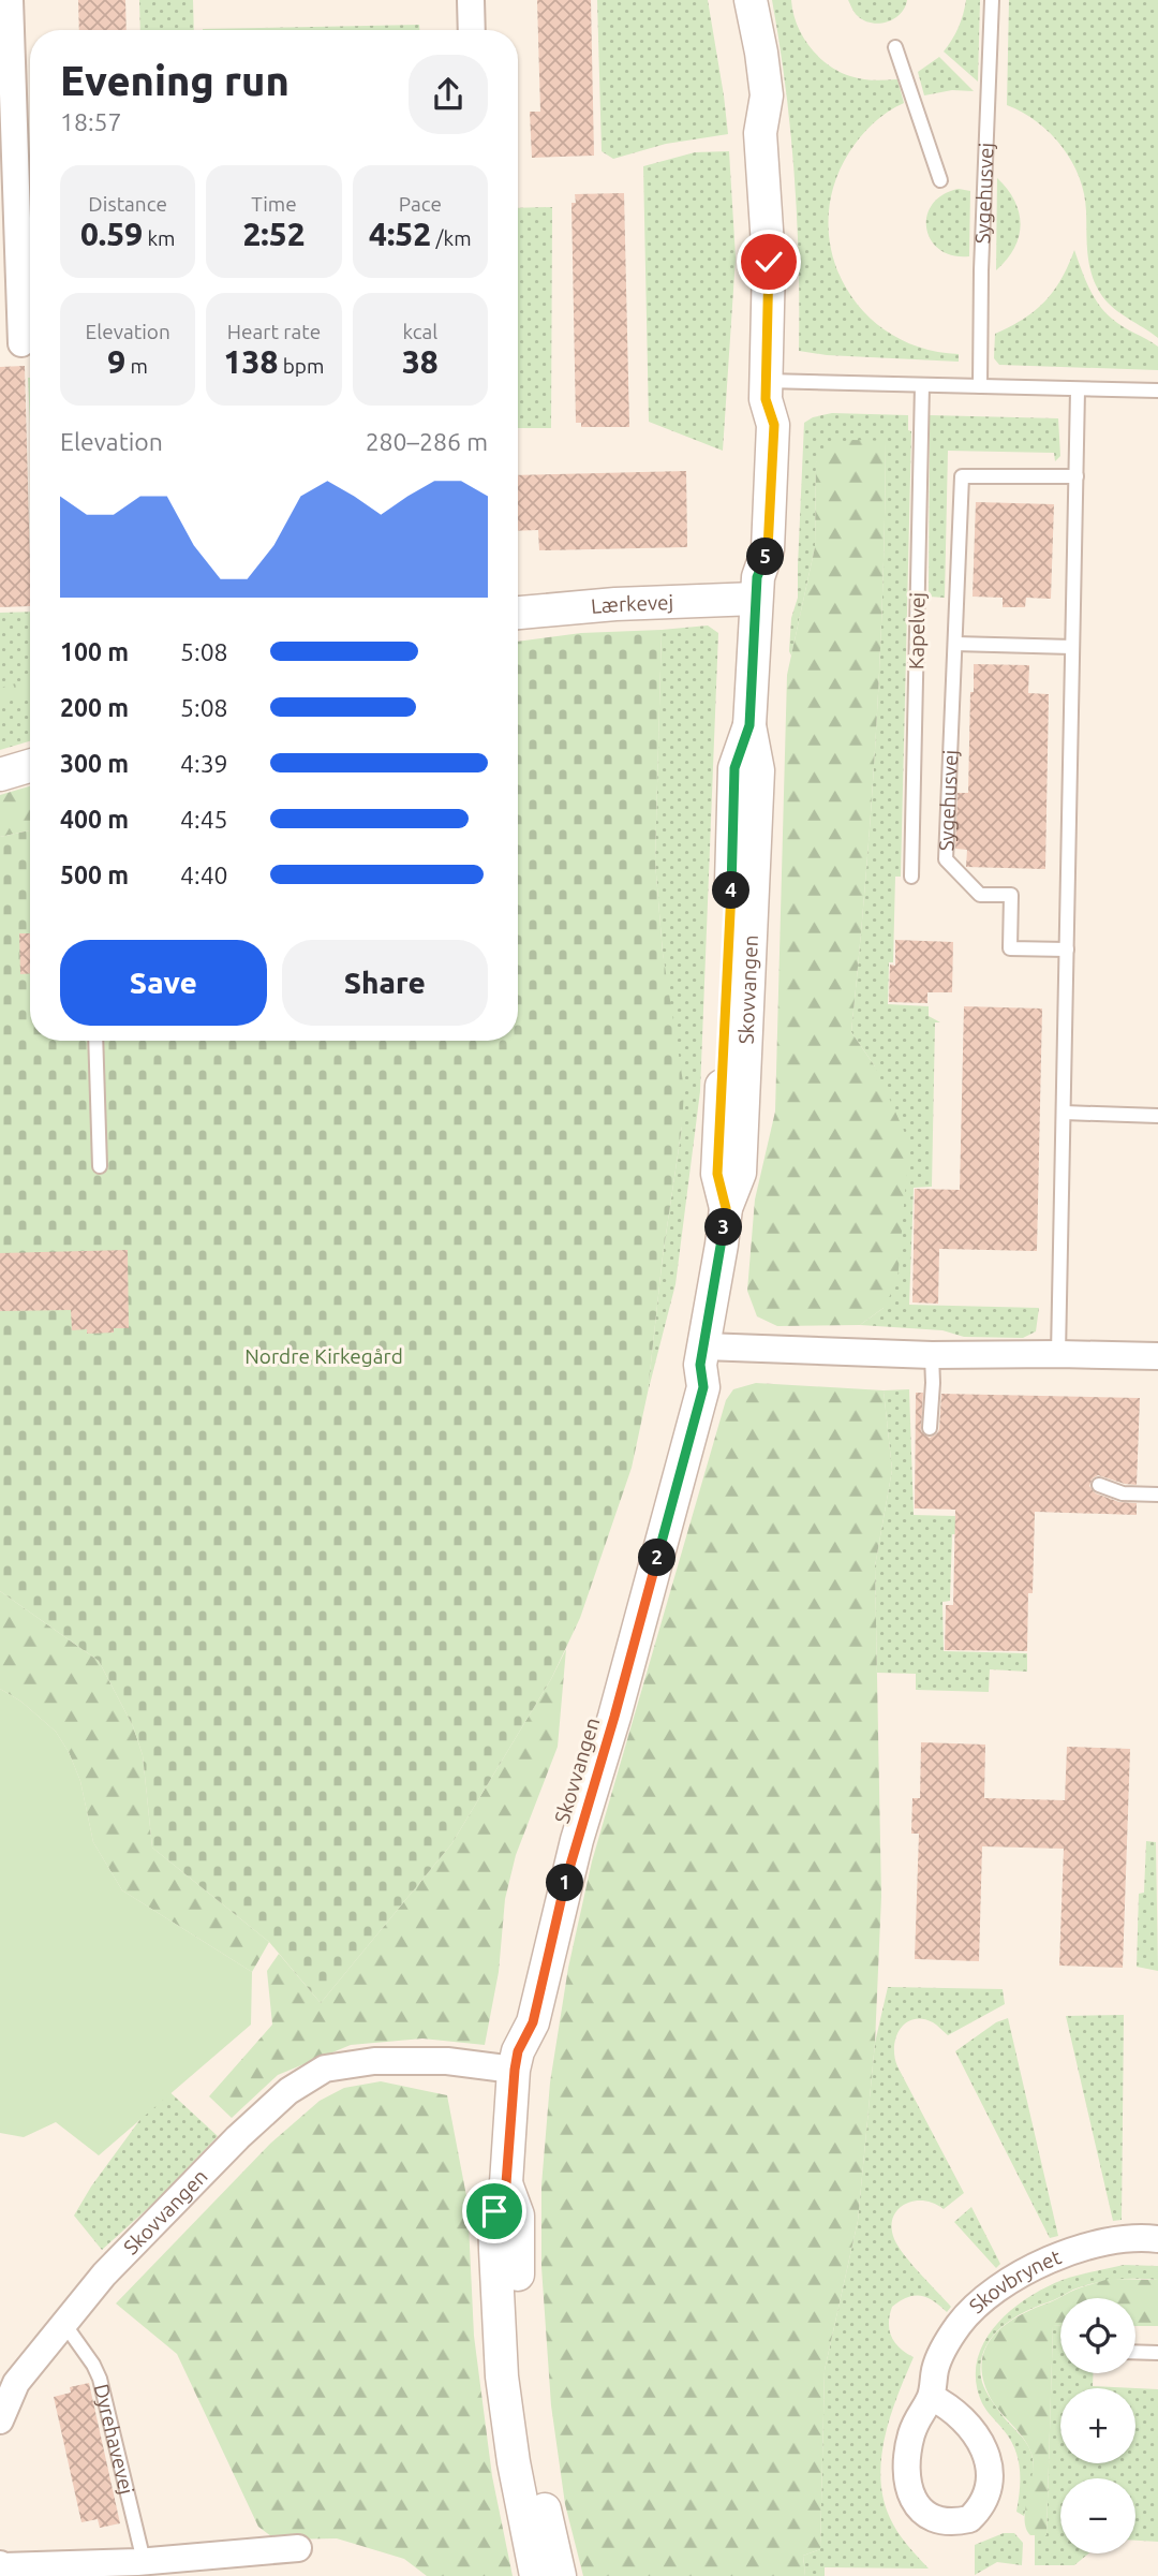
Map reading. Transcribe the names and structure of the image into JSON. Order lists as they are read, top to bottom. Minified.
{"streets":{"street":["Lærkevej","Skovvangen","Skovbrynet"],"lane":["Sygehusvej","Kapelvej","Dyrehavevej"]},"crossings":[["Lærkevej","Skovvangen"],["Skovvangen","Dyrehavevej"]],"parks":["Nordre Kirkegård"],"page":{"heading":["Evening run","18:57"],"stats":[["Distance","0.59 km"],["Time","2:52"],["Pace","4:52 /km"],["Elevation","9 m"],["Heart rate","138 bpm"],["kcal","38"]],"chart":["Elevation","280–286 m"],"pins":["5","4","3","2","1"],"list":[{"name":"100 m","note":"5:08"},{"name":"200 m","note":"5:08"},{"name":"300 m","note":"4:39"},{"name":"400 m","note":"4:45"},{"name":"500 m","note":"4:40"}],"buttons":["Save","Share"],"map_buttons":["+","−"]}}
